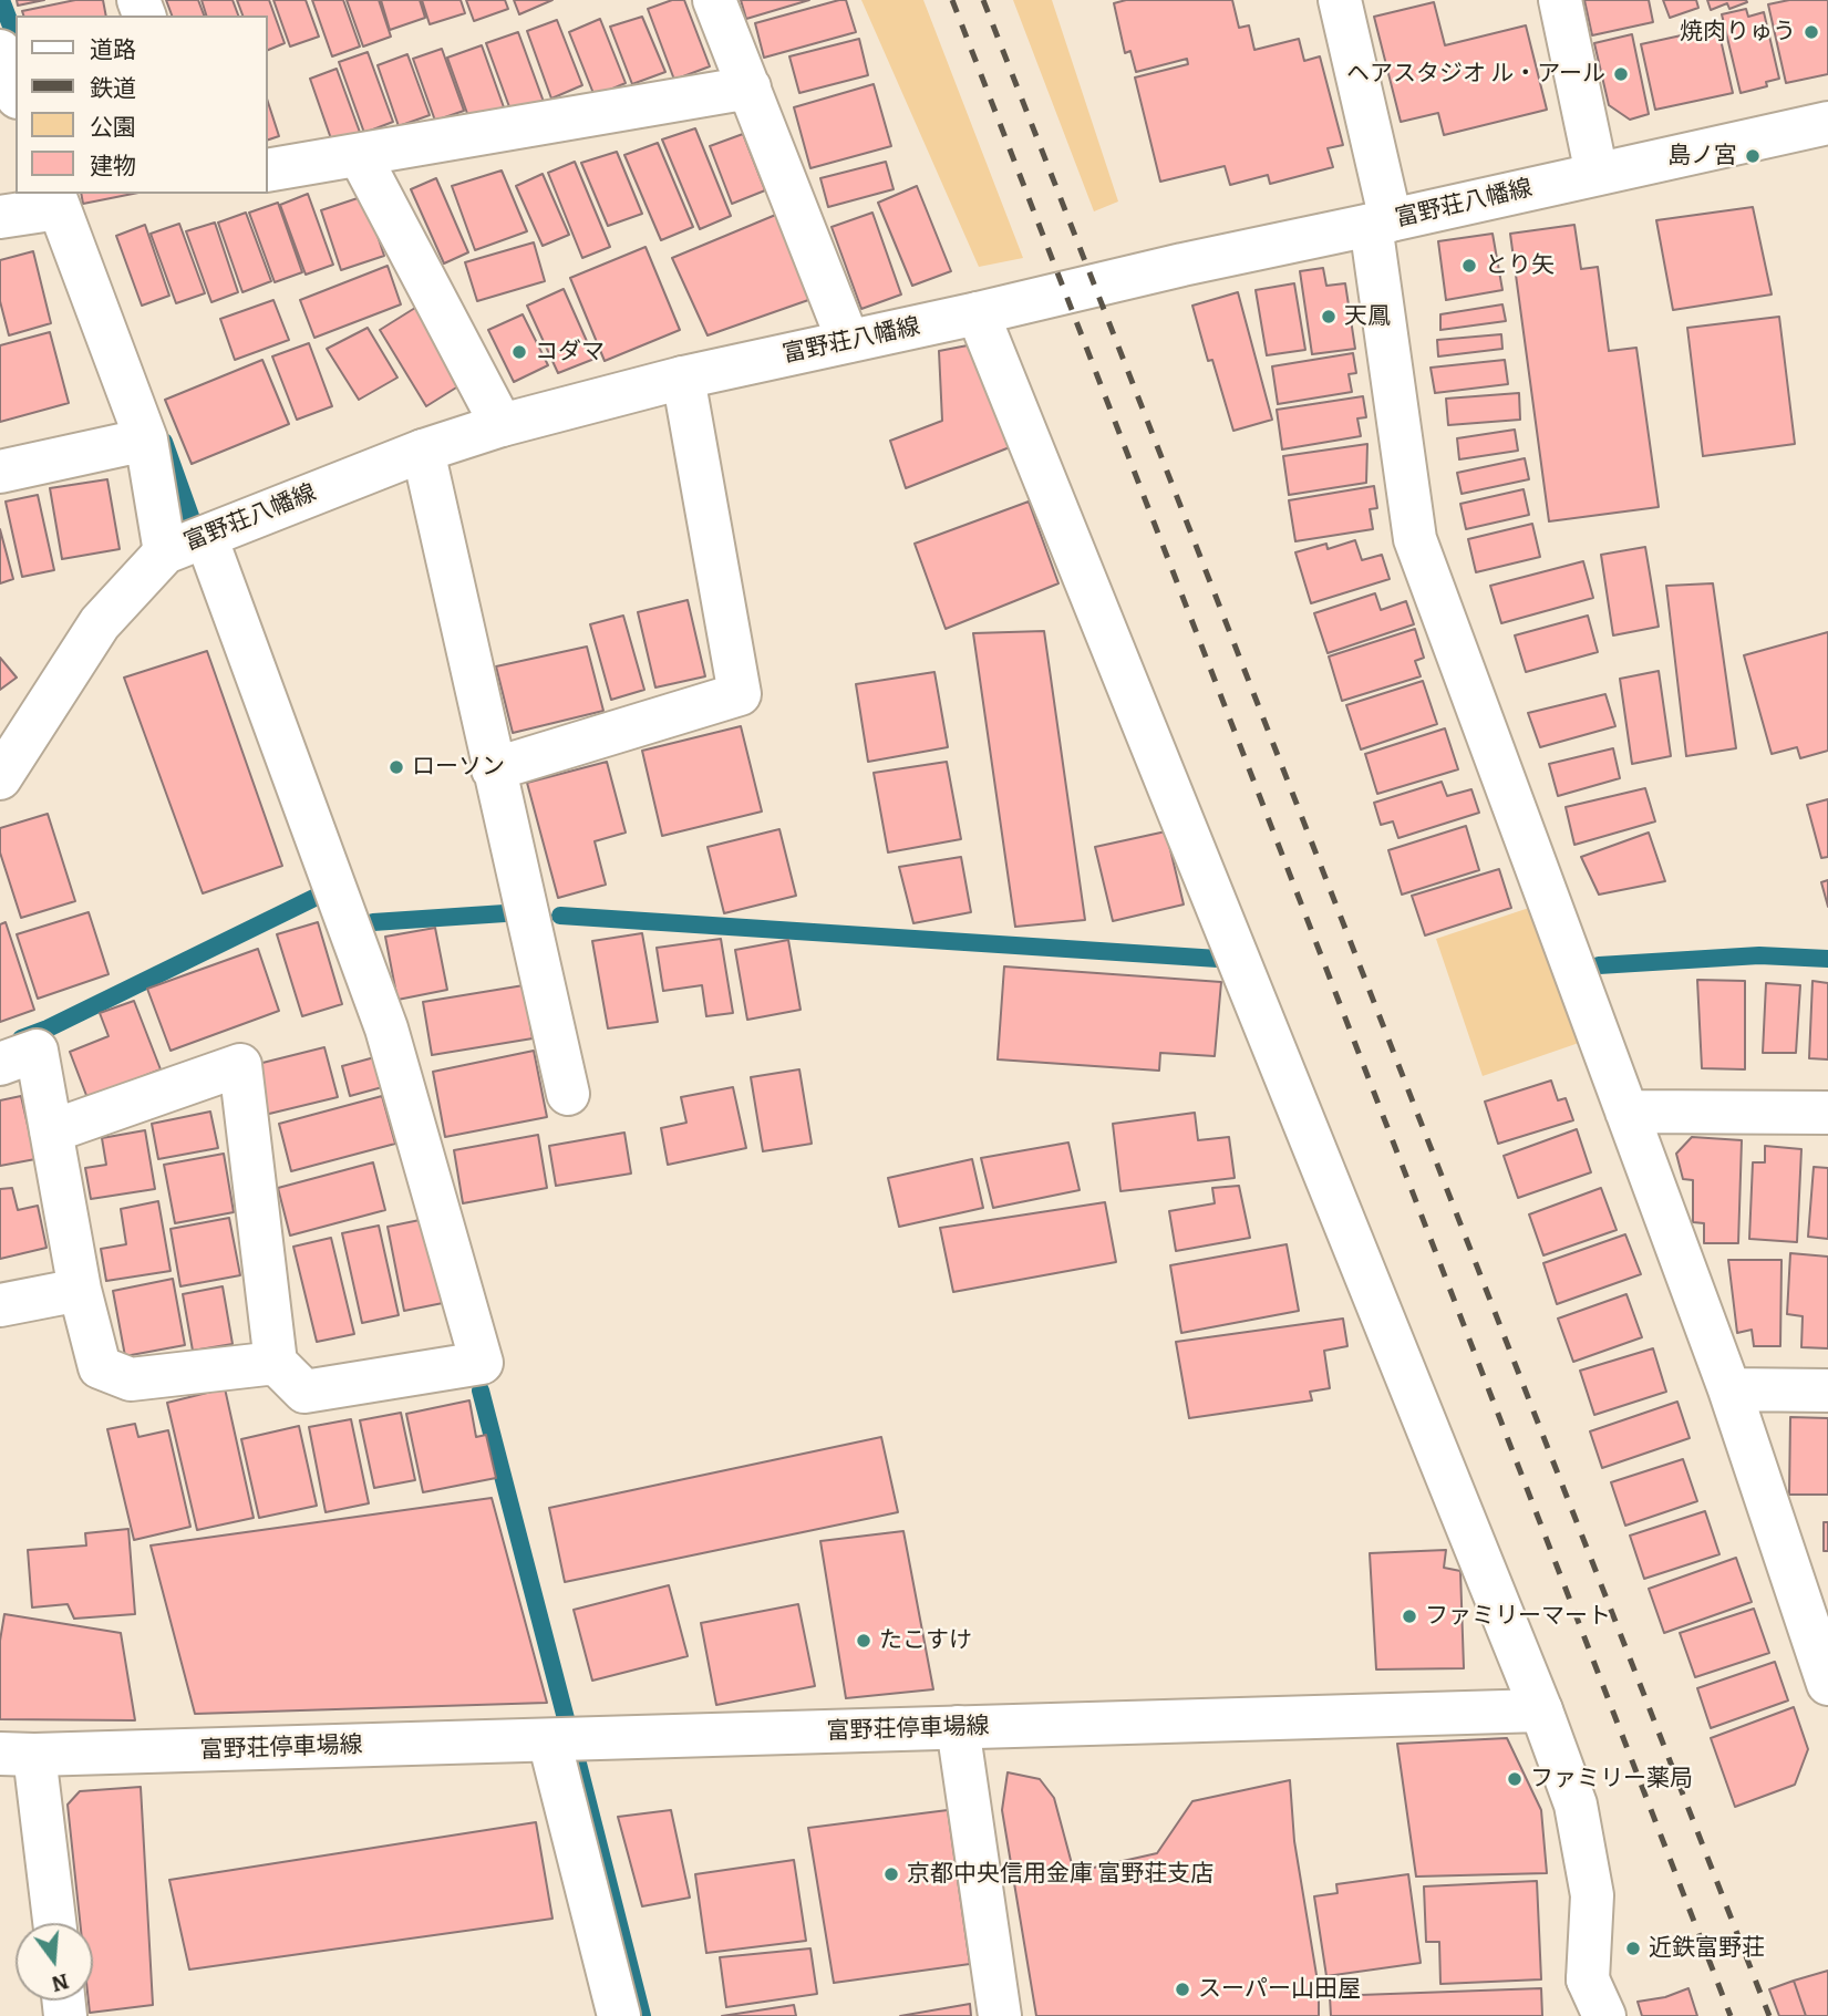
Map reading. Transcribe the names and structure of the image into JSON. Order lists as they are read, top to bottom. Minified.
{"streets":{"street":["富野荘八幡線","富野荘停車場線"]},"places":["焼肉りゅう","ヘアスタジオ ル・アール","島ノ宮","とり矢","天鳳","コダマ","ローソン","ファミリーマート","たこすけ","ファミリー薬局","京都中央信用金庫 富野荘支店","近鉄富野荘","スーパー山田屋"],"legend":["道路","鉄道","公園","建物"],"north":"bottom"}
